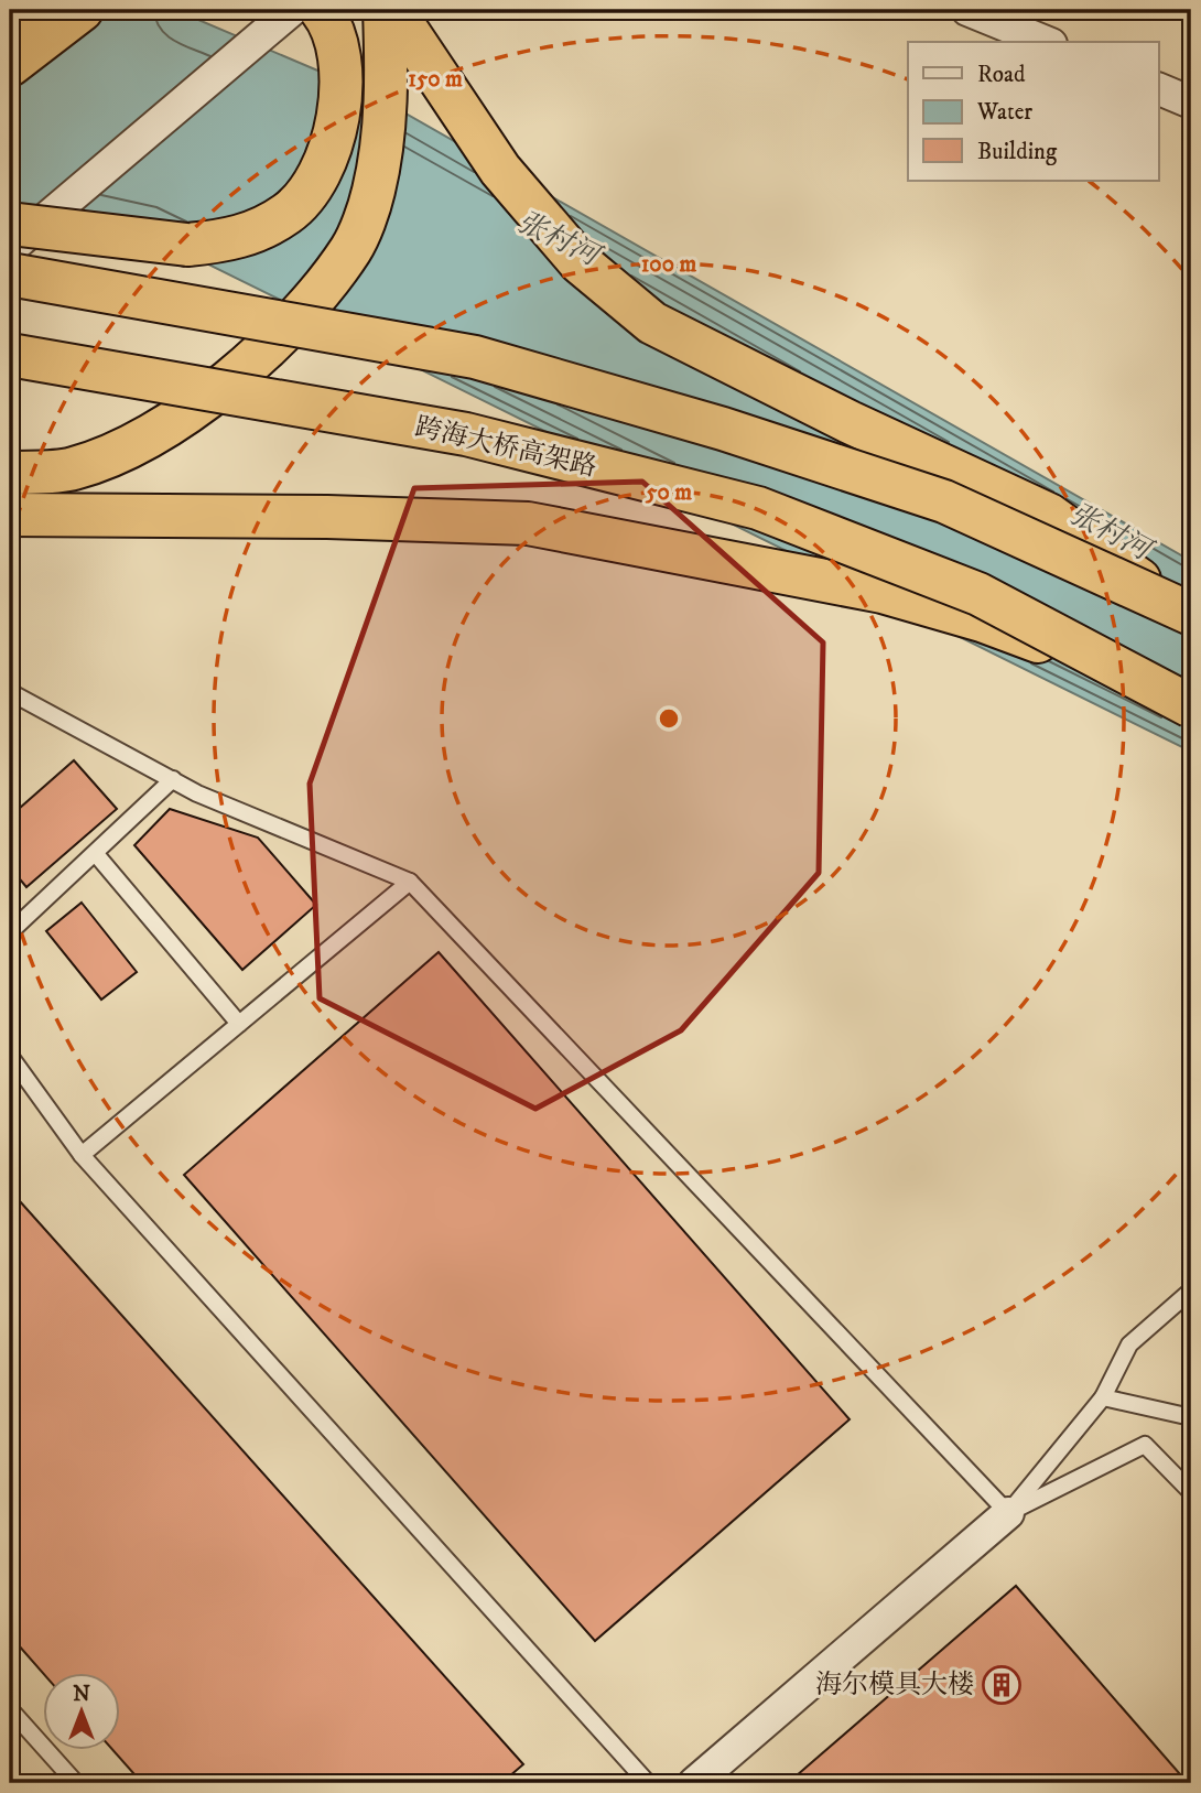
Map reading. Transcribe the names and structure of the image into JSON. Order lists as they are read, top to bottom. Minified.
{"streets":{"highway":["跨海大桥高架路"]},"water":["张村河"],"places":{"building":["海尔模具大楼"]},"legend":["Road","Water","Building"],"north":"top","rings":["150 m","100 m","50 m"]}
